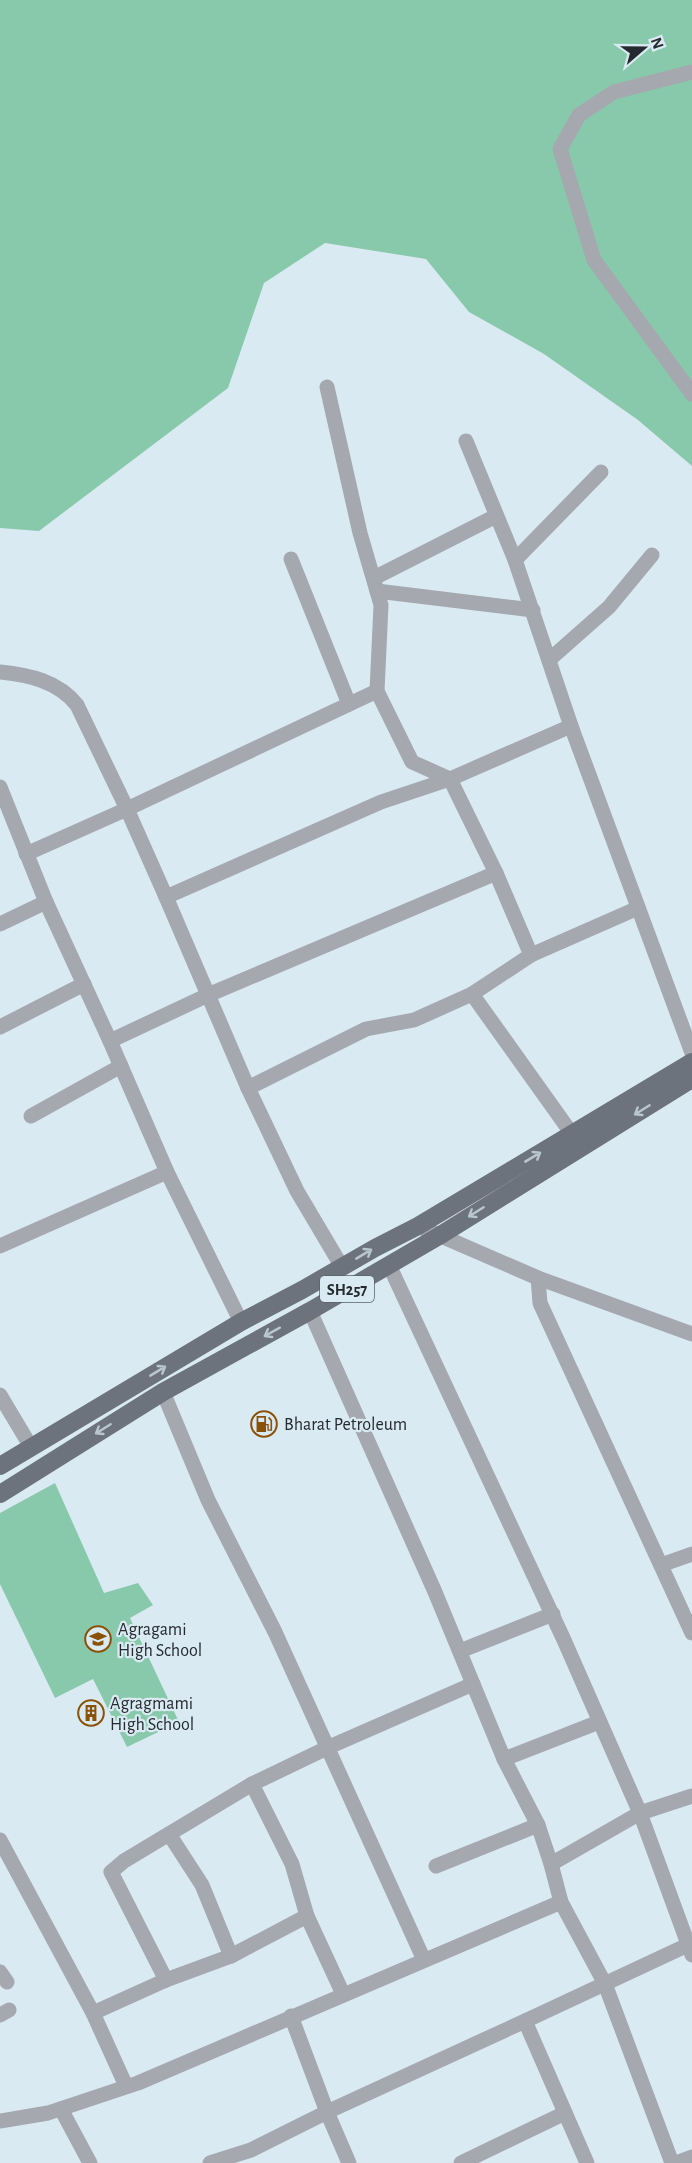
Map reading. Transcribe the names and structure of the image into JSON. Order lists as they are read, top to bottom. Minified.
{"streets":{"main road":["SH257"]},"places":{"fuel station":["Bharat Petroleum"],"school or university":["Agragami High School"],"building":["Agragmami High School"]},"north":"right"}
